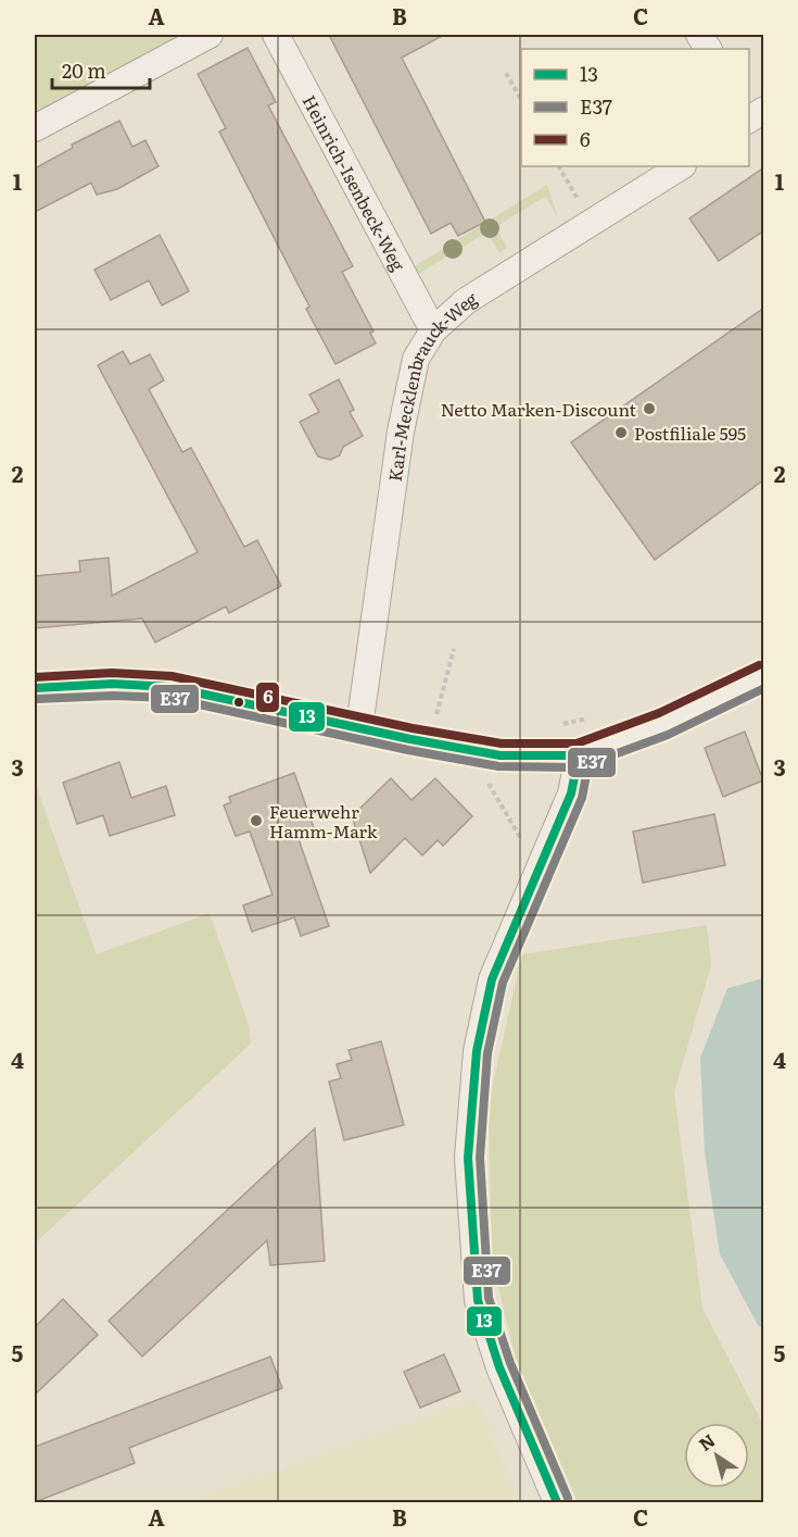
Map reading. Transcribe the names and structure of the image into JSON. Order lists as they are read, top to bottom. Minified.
{"streets":{"street":["Heinrich-Isenbeck-Weg","Karl-Mecklenbrauck-Weg"]},"crossings":[["Heinrich-Isenbeck-Weg","Karl-Mecklenbrauck-Weg"]],"places":["Netto Marken-Discount","Postfiliale 595","Feuerwehr Hamm-Mark"],"lines":["transit line 6","transit line 13","transit line E37"],"legend":["13","E37","6"],"scale_bar":"20 m","north":"top left","grid":{"columns":["A","B","C"],"rows":["1","2","3","4","5"]}}
